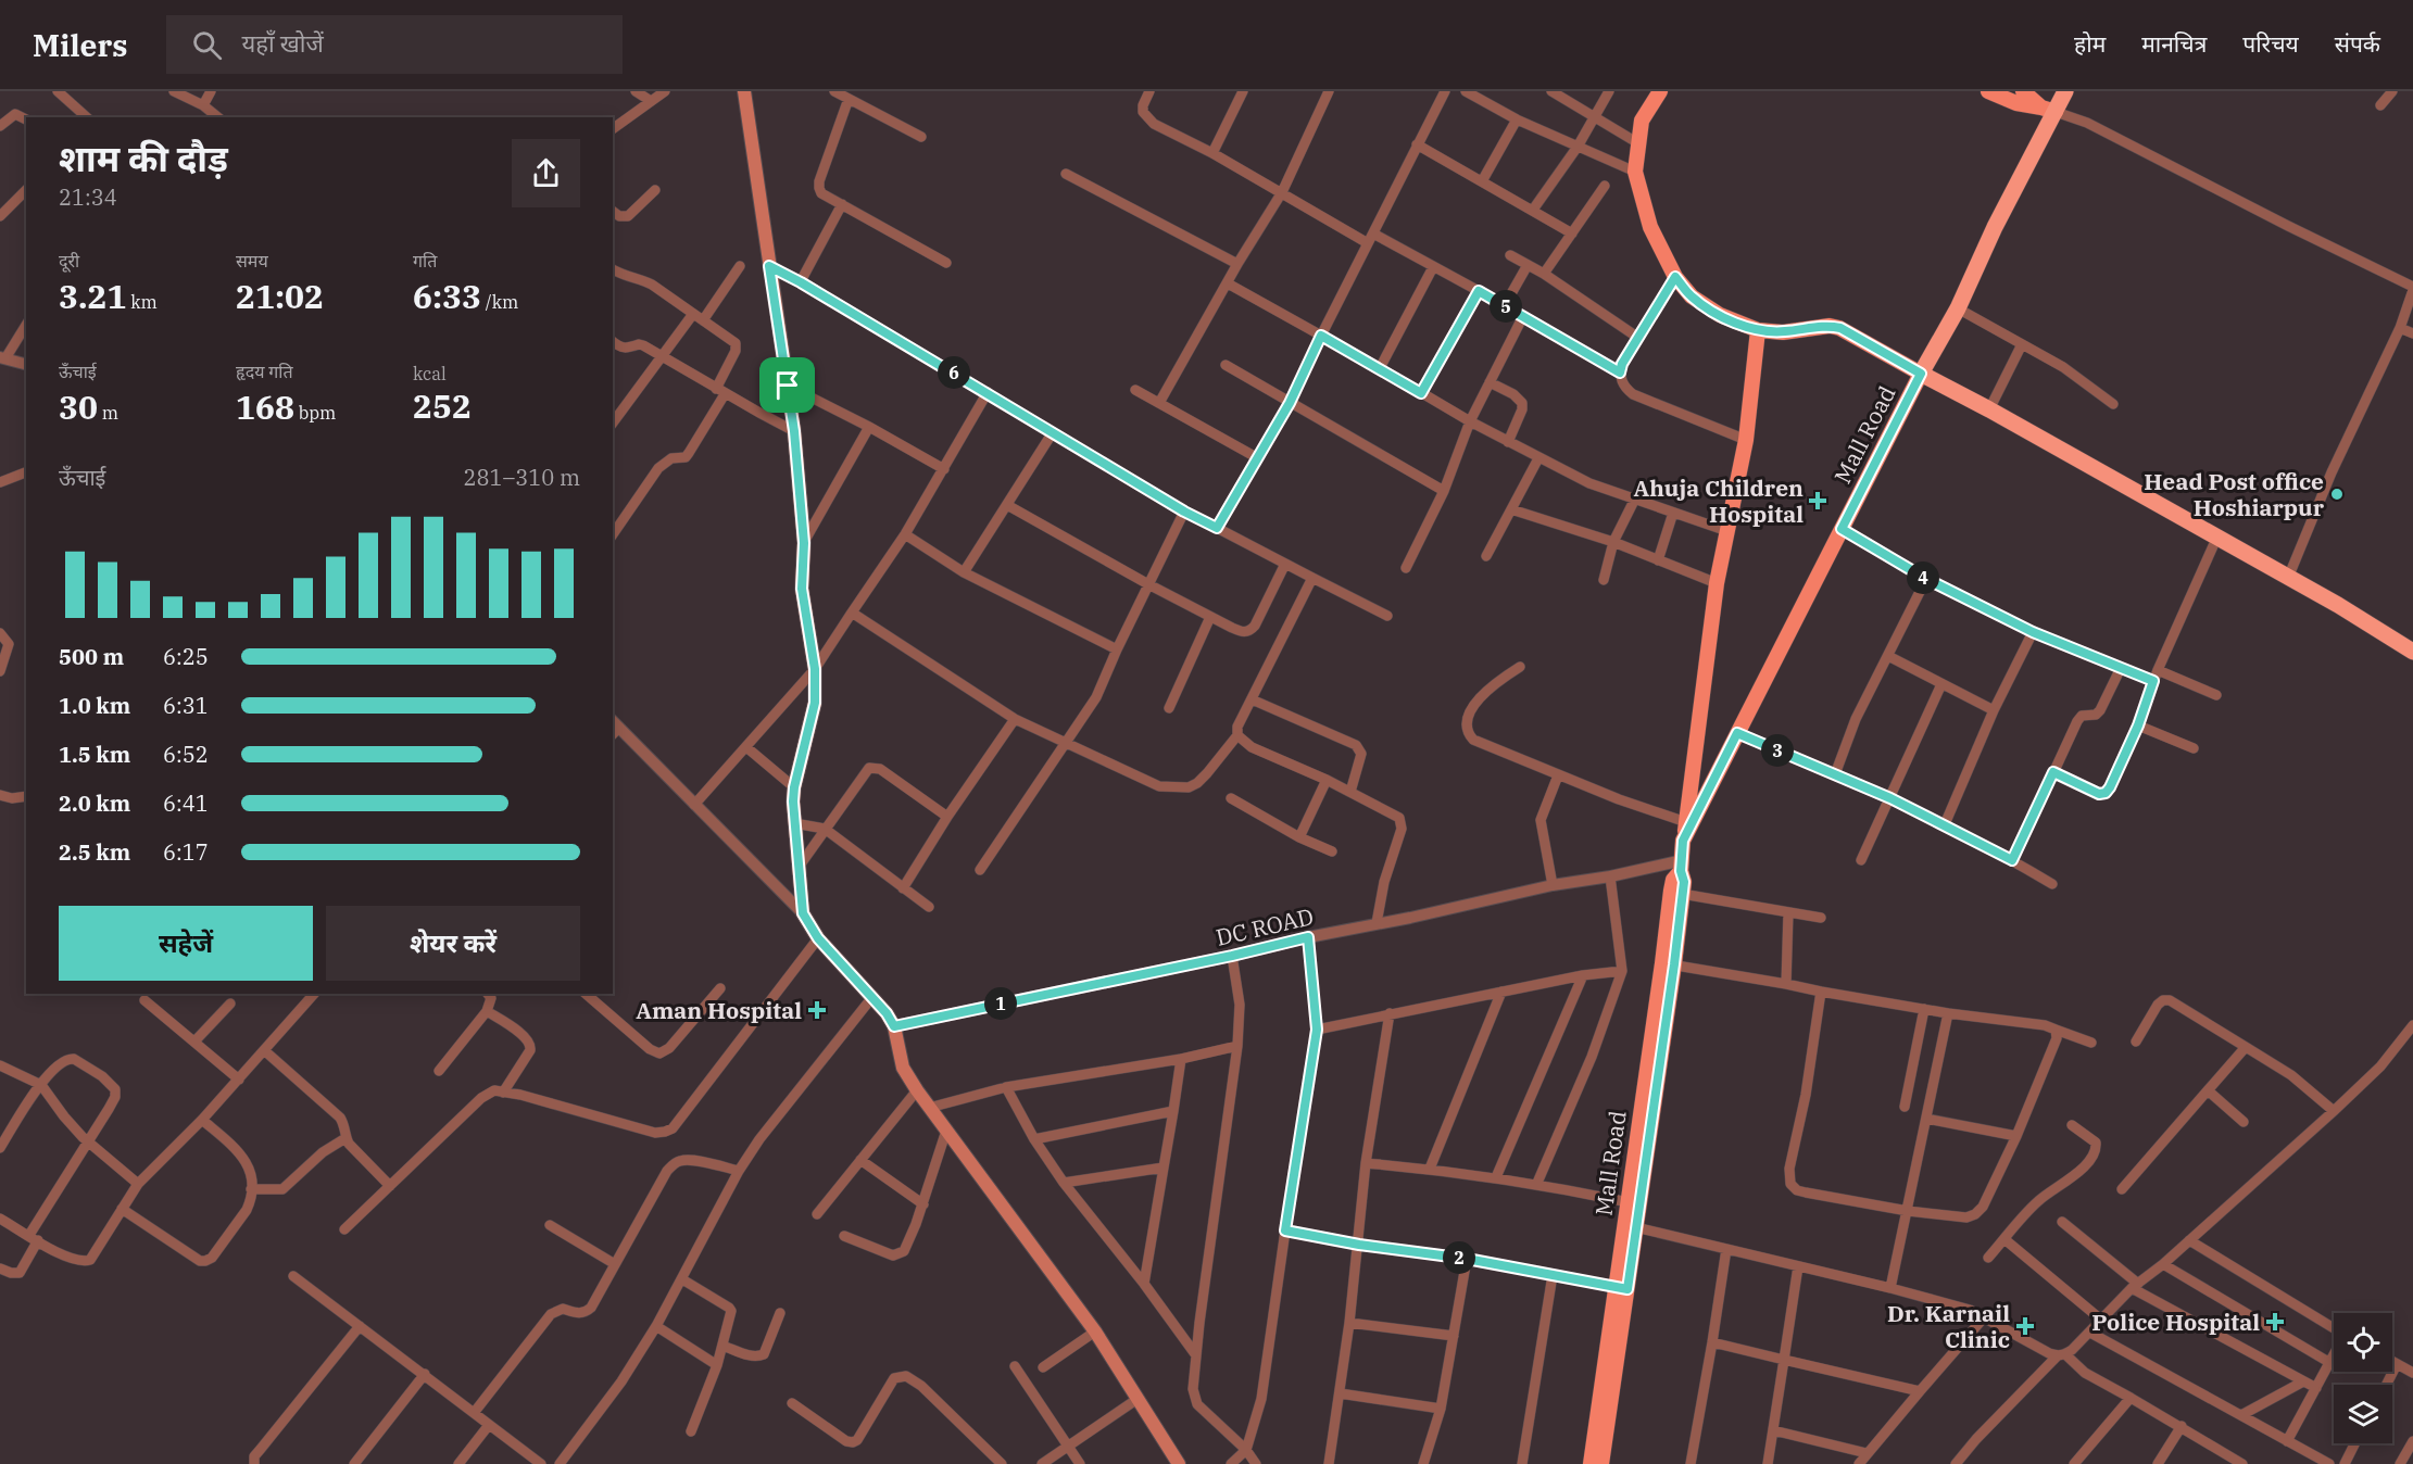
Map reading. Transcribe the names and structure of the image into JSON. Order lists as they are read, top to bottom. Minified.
{"streets":{"highway":["Mall Road"],"street":["DC ROAD"]},"crossings":[["Mall Road","DC ROAD"]],"places":{"other":["Head Post office Hoshiarpur"],"health":["Ahuja Children Hospital","Aman Hospital","Police Hospital","Dr. Karnail Clinic"]},"page":{"header":"Milers","search":"यहाँ खोजें","nav":["होम","मानचित्र","परिचय","संपर्क"],"heading":["शाम की दौड़","21:34"],"stats":[["दूरी","3.21 km"],["समय","21:02"],["गति","6:33 /km"],["ऊँचाई","30 m"],["हृदय गति","168 bpm"],["kcal","252"]],"pins":["5","6","4","3","1","2"],"chart":["ऊँचाई","281–310 m"],"list":[{"name":"500 m","note":"6:25"},{"name":"1.0 km","note":"6:31"},{"name":"1.5 km","note":"6:52"},{"name":"2.0 km","note":"6:41"},{"name":"2.5 km","note":"6:17"}],"buttons":["सहेजें","शेयर करें"]}}
